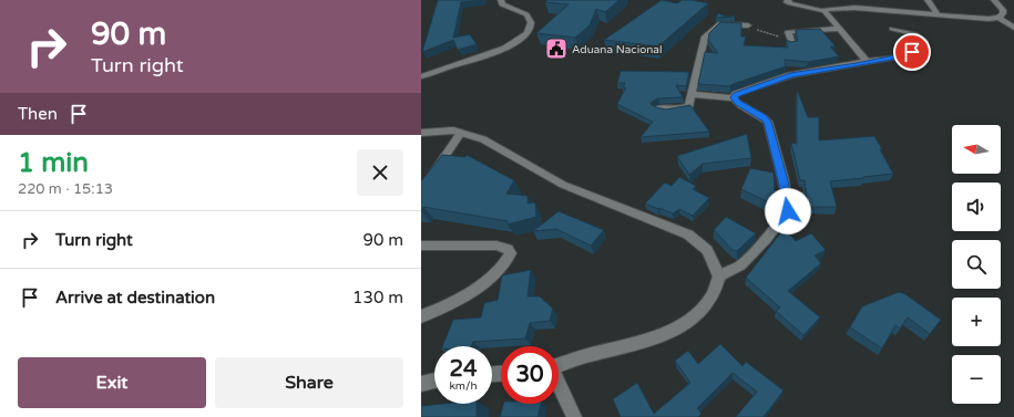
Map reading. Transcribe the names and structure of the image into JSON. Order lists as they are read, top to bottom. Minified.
{"places":{"public building":["Aduana Nacional"]},"north":"left","page":{"turn":["90 m","Turn right"],"then":"Then","map_buttons":["+","−"],"heading":["1 min","220 m · 15:13"],"list":[{"name":"Turn right","value":"90 m"},{"name":"Arrive at destination","value":"130 m"}],"speed":"24 km/h","limit":"30","buttons":["Exit","Share"]}}
